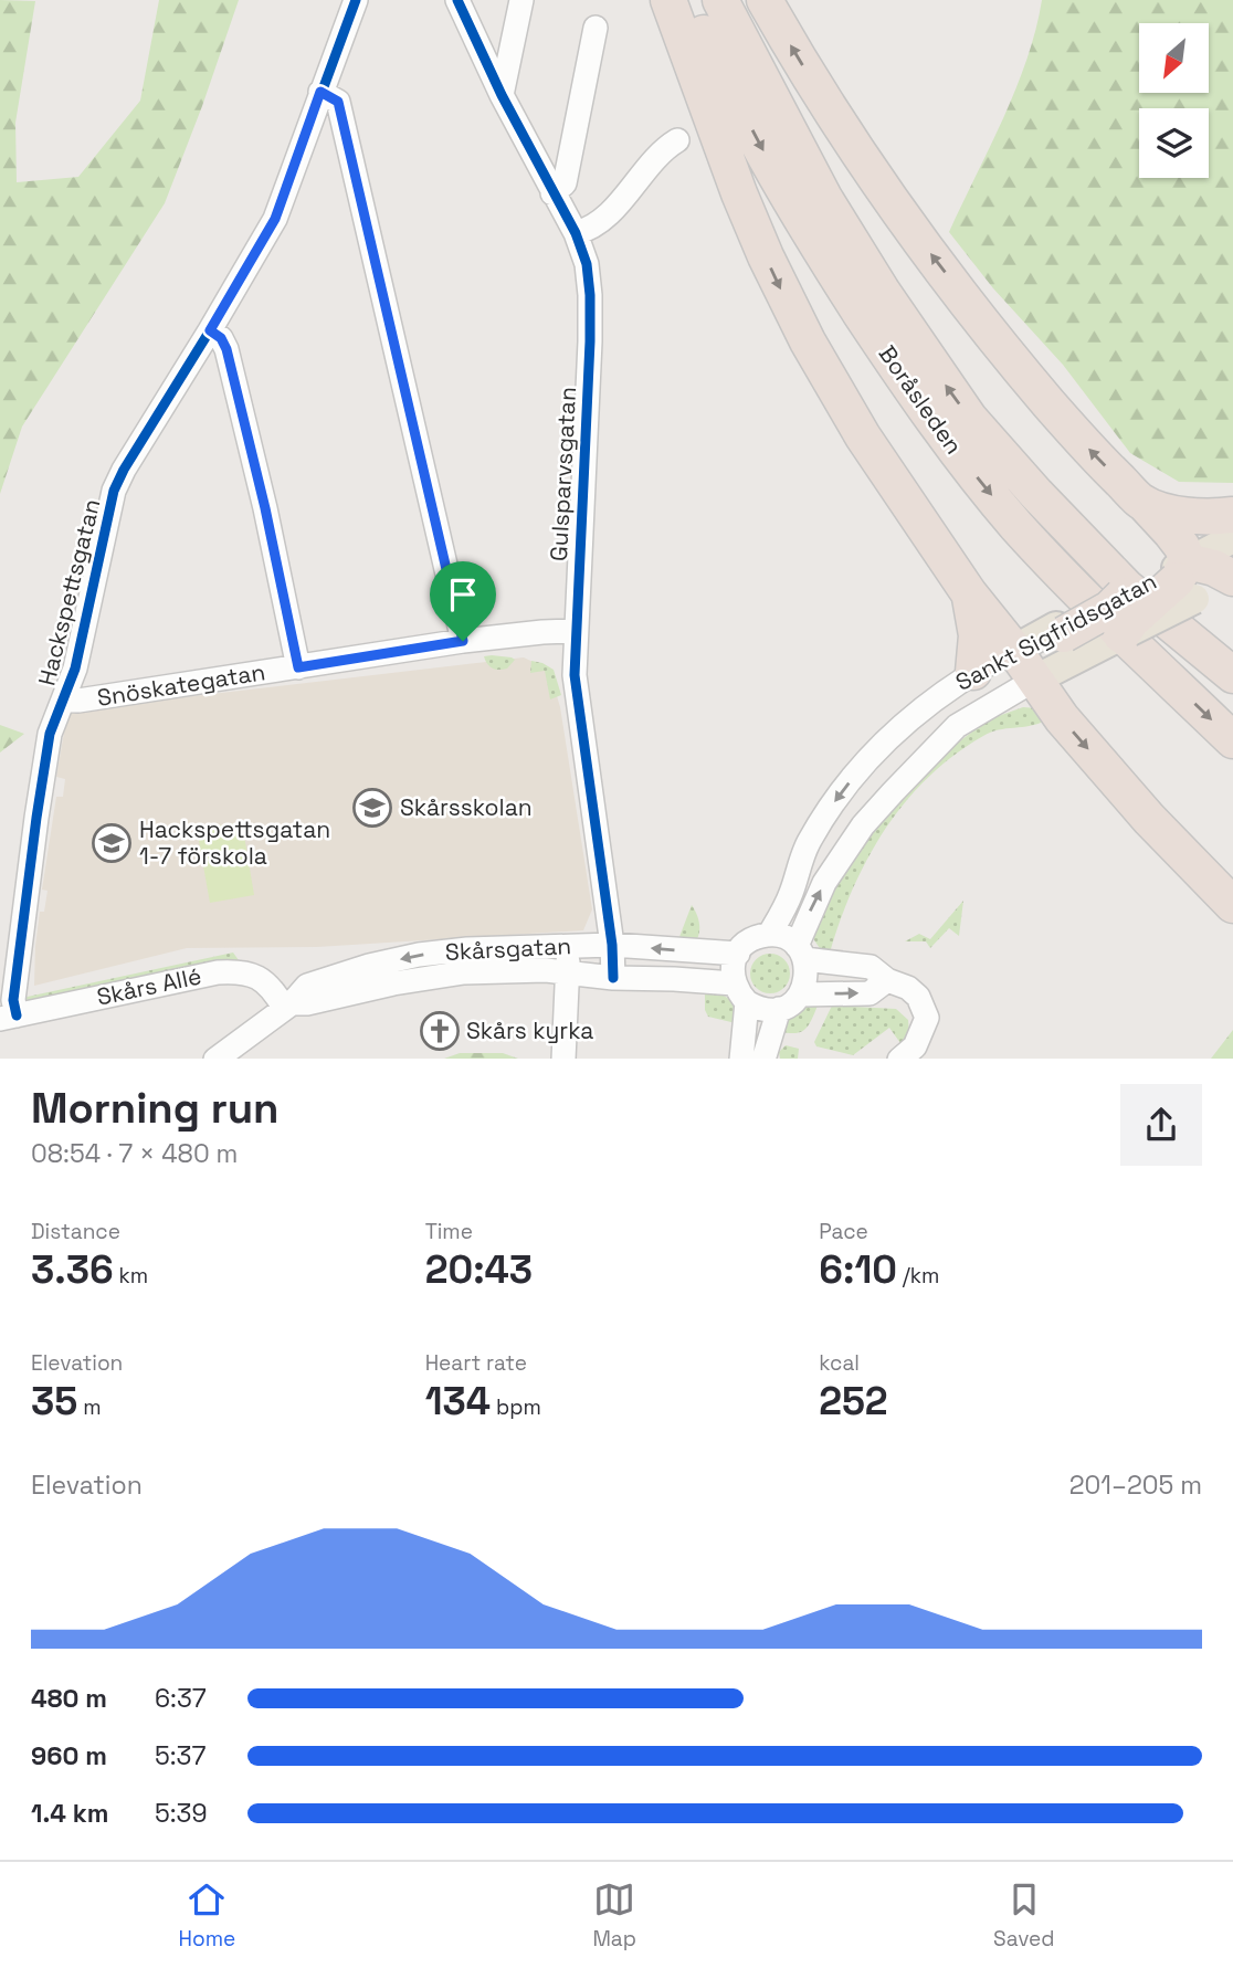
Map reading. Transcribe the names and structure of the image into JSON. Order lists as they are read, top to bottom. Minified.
{"streets":{"highway":["Boråsleden"],"main road":["Sankt Sigfridsgatan"],"street":["Gulsparvsgatan","Hackspettsgatan","Snöskategatan","Skårsgatan","Skårs Allé"]},"crossings":[["Gulsparvsgatan","Snöskategatan"],["Gulsparvsgatan","Skårsgatan"],["Hackspettsgatan","Snöskategatan"],["Hackspettsgatan","Skårs Allé"],["Sankt Sigfridsgatan","Skårsgatan"],["Skårsgatan","Skårs Allé"]],"places":{"school or university":["Skårsskolan","Hackspettsgatan 1-7 förskola"],"church":["Skårs kyrka"]},"north":"bottom left","page":{"heading":["Morning run","08:54 · 7 × 480 m"],"stats":[["Distance","3.36 km"],["Time","20:43"],["Pace","6:10 /km"],["Elevation","35 m"],["Heart rate","134 bpm"],["kcal","252"]],"chart":["Elevation","201–205 m"],"list":[{"name":"480 m","note":"6:37"},{"name":"960 m","note":"5:37"},{"name":"1.4 km","note":"5:39"}],"tabs":["Home","Map","Saved"]}}
